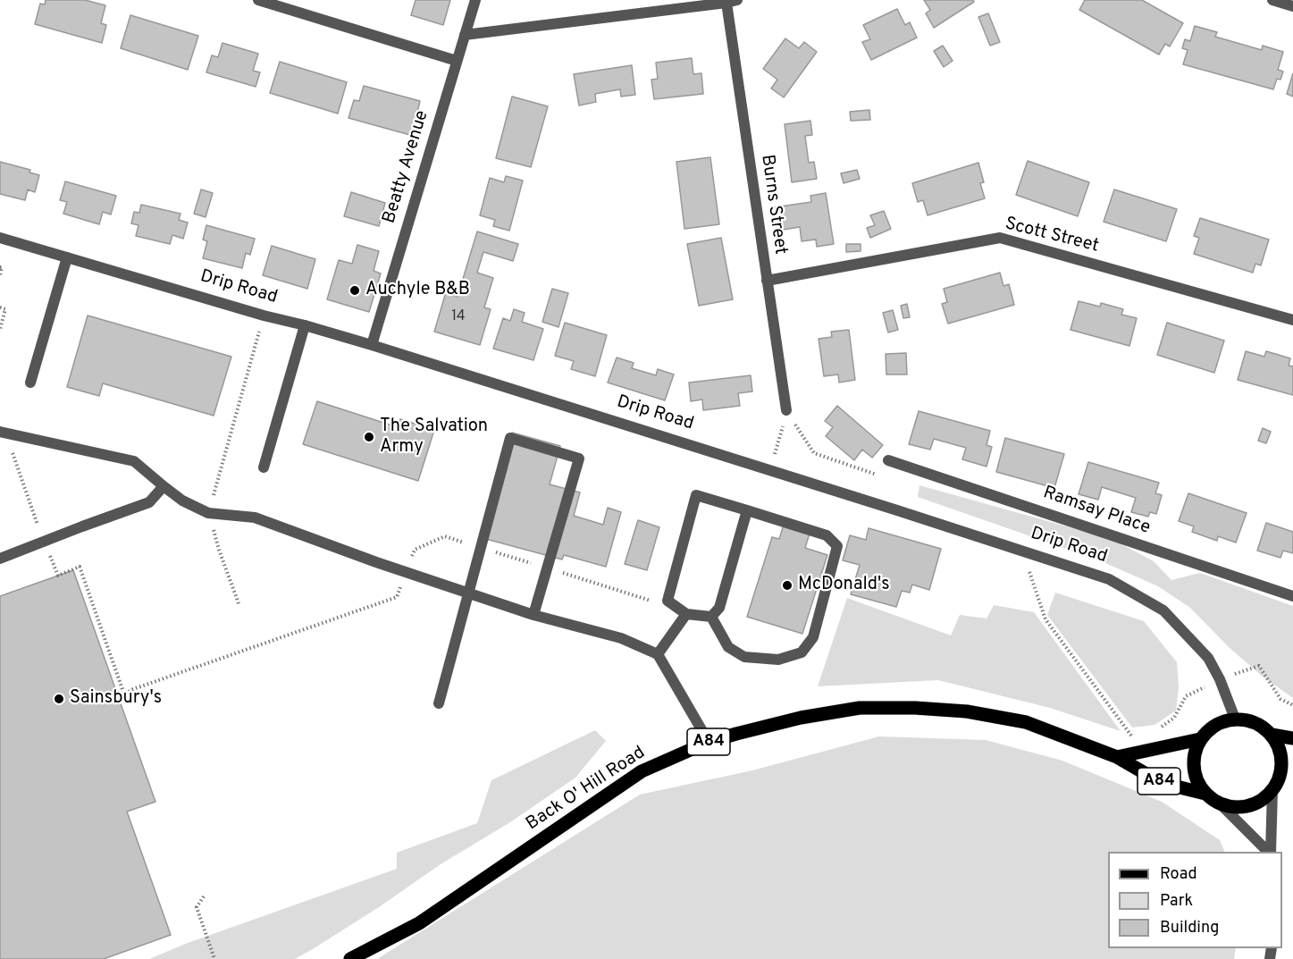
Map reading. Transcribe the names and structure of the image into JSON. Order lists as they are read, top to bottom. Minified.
{"streets":{"main road":["A84","Back O' Hill Road"],"street":["Beatty Avenue","Burns Street","Scott Street","Drip Road","Ramsay Place"]},"crossings":[["Beatty Avenue","Drip Road"],["Burns Street","Scott Street"],["Drip Road","A84"],["A84","Back O' Hill Road"]],"places":["Auchyle B&B","The Salvation Army","McDonald's","Sainsbury's"],"house_numbers":["14"],"legend":["Road","Park","Building"]}
